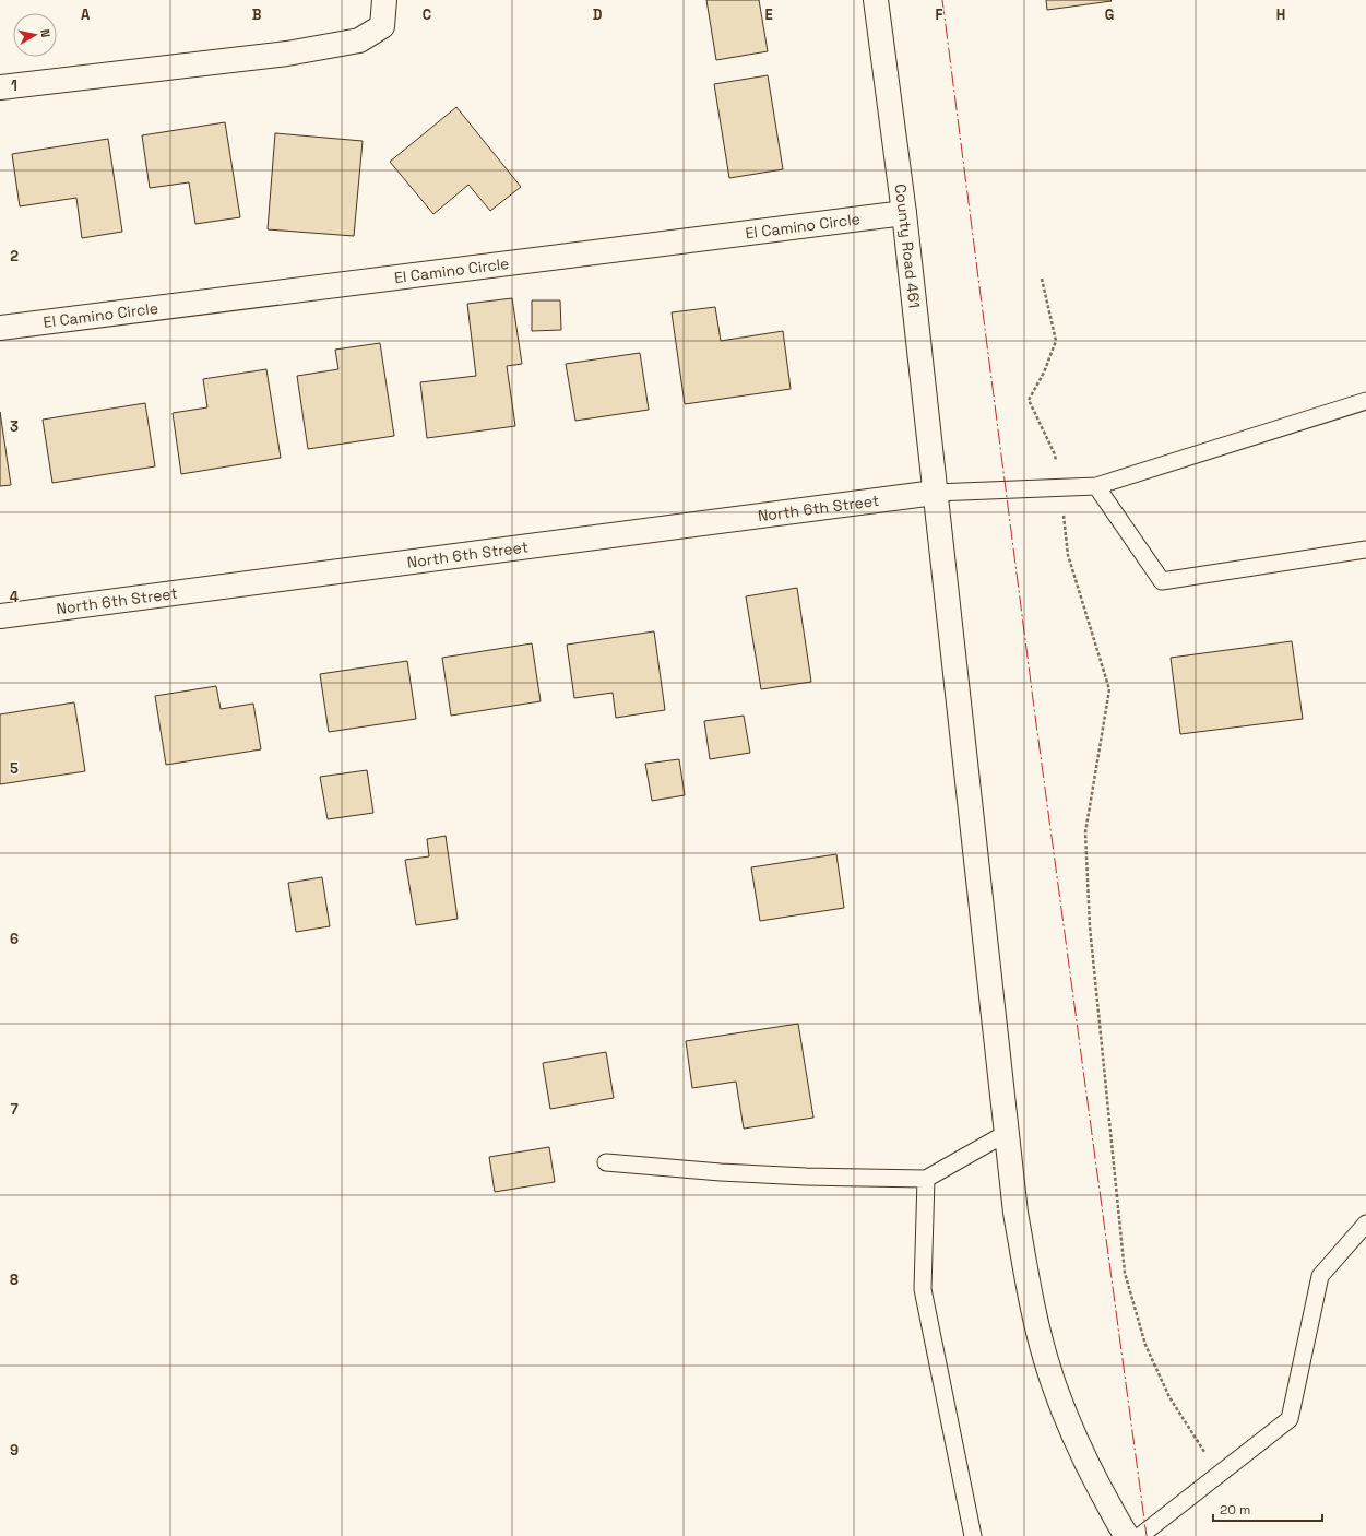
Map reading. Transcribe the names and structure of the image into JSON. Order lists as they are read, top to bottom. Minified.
{"streets":{"main road":["El Camino Circle","County Road 461","North 6th Street"]},"crossings":[["El Camino Circle","County Road 461"],["County Road 461","North 6th Street"]],"scale_bar":"20 m","north":"right","grid":{"columns":["A","B","C","D","E","F","G","H"],"rows":["1","2","3","4","5","6","7","8","9"]}}
